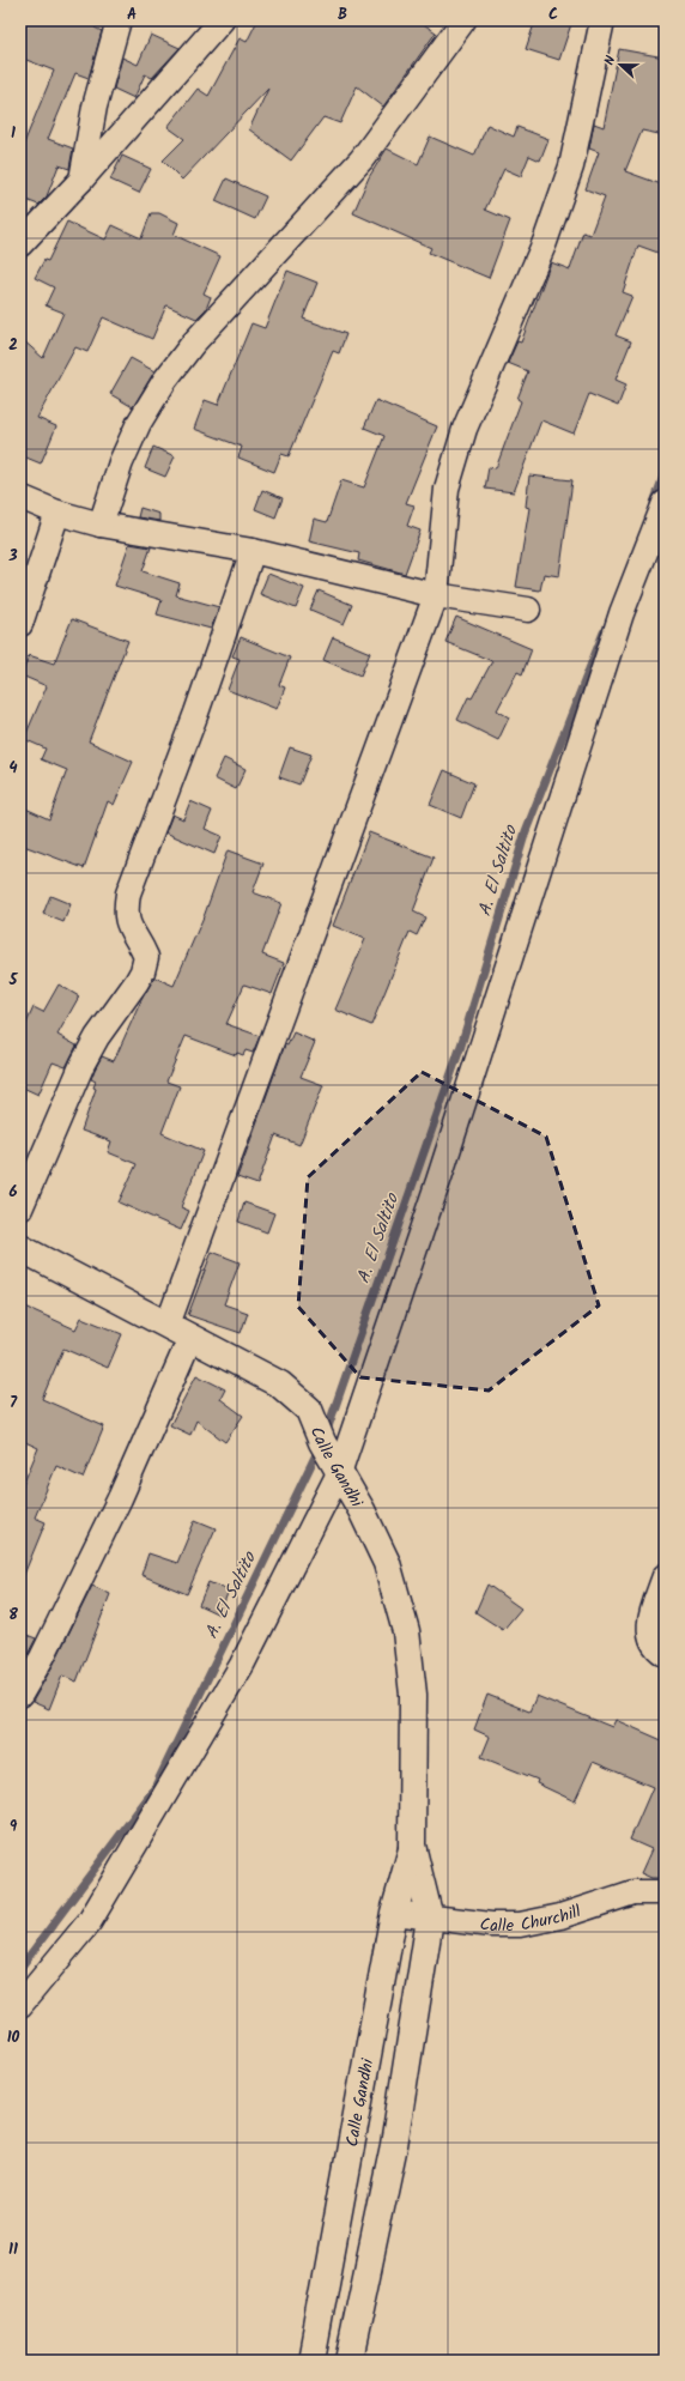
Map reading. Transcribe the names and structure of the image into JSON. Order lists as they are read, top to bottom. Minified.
{"streets":{"main road":["Calle Gandhi"],"street":["Calle Churchill"]},"crossings":[["Calle Gandhi","Calle Churchill"]],"water":["A. El Saltito"],"north":"left","grid":{"columns":["A","B","C"],"rows":["1","2","3","4","5","6","7","8","9","10","11"]}}
